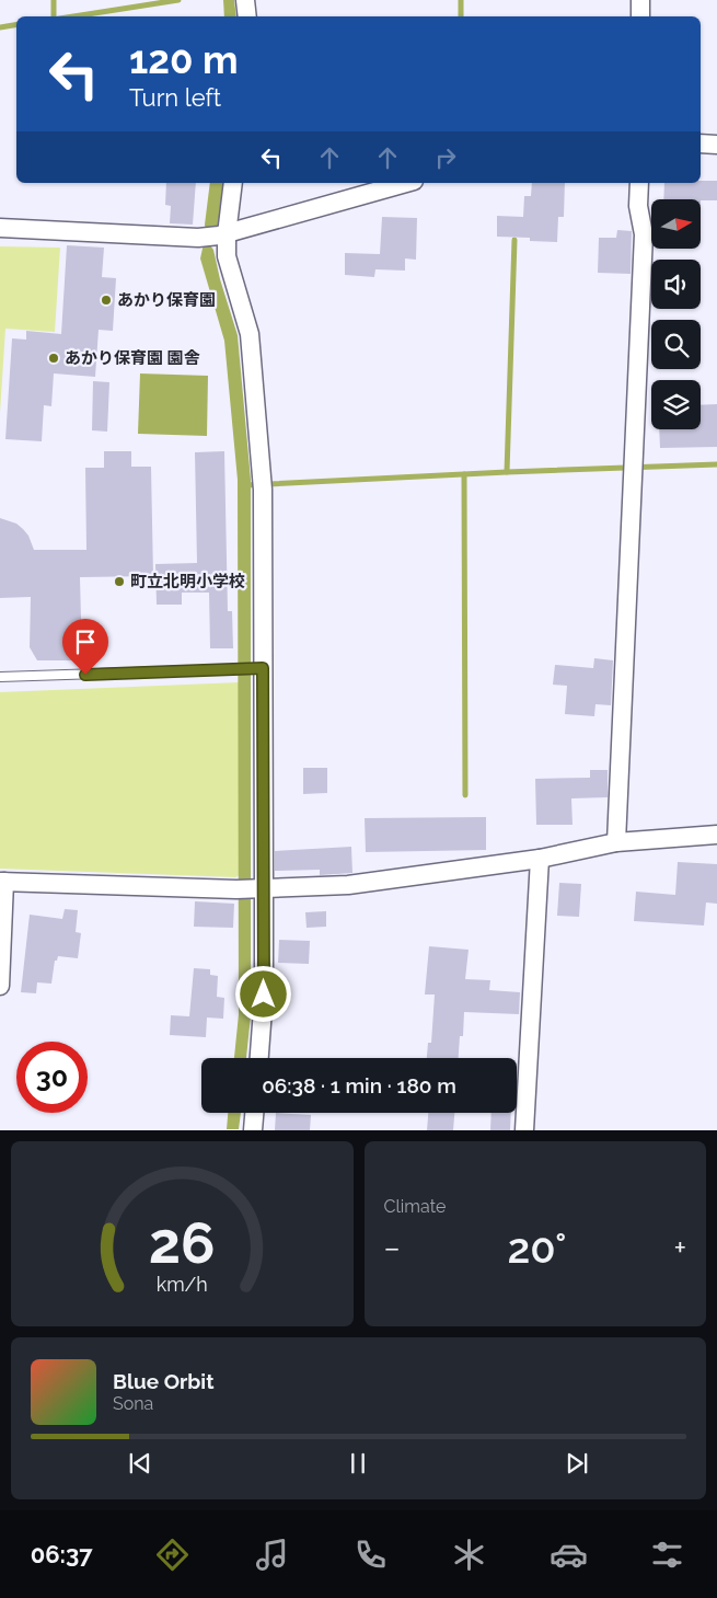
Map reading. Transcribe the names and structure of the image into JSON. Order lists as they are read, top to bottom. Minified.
{"places":["あかり保育園","あかり保育園 園舎","町立北明小学校"],"north":"right","page":{"turn":["120 m","Turn left"],"limit":"30","trip":"06:38 · 1 min · 180 m","tile":"Climate","heat":["−","20°","+"],"song":["Blue Orbit","Sona"],"tabs":"06:37","gauge":["26","km/h"]}}
